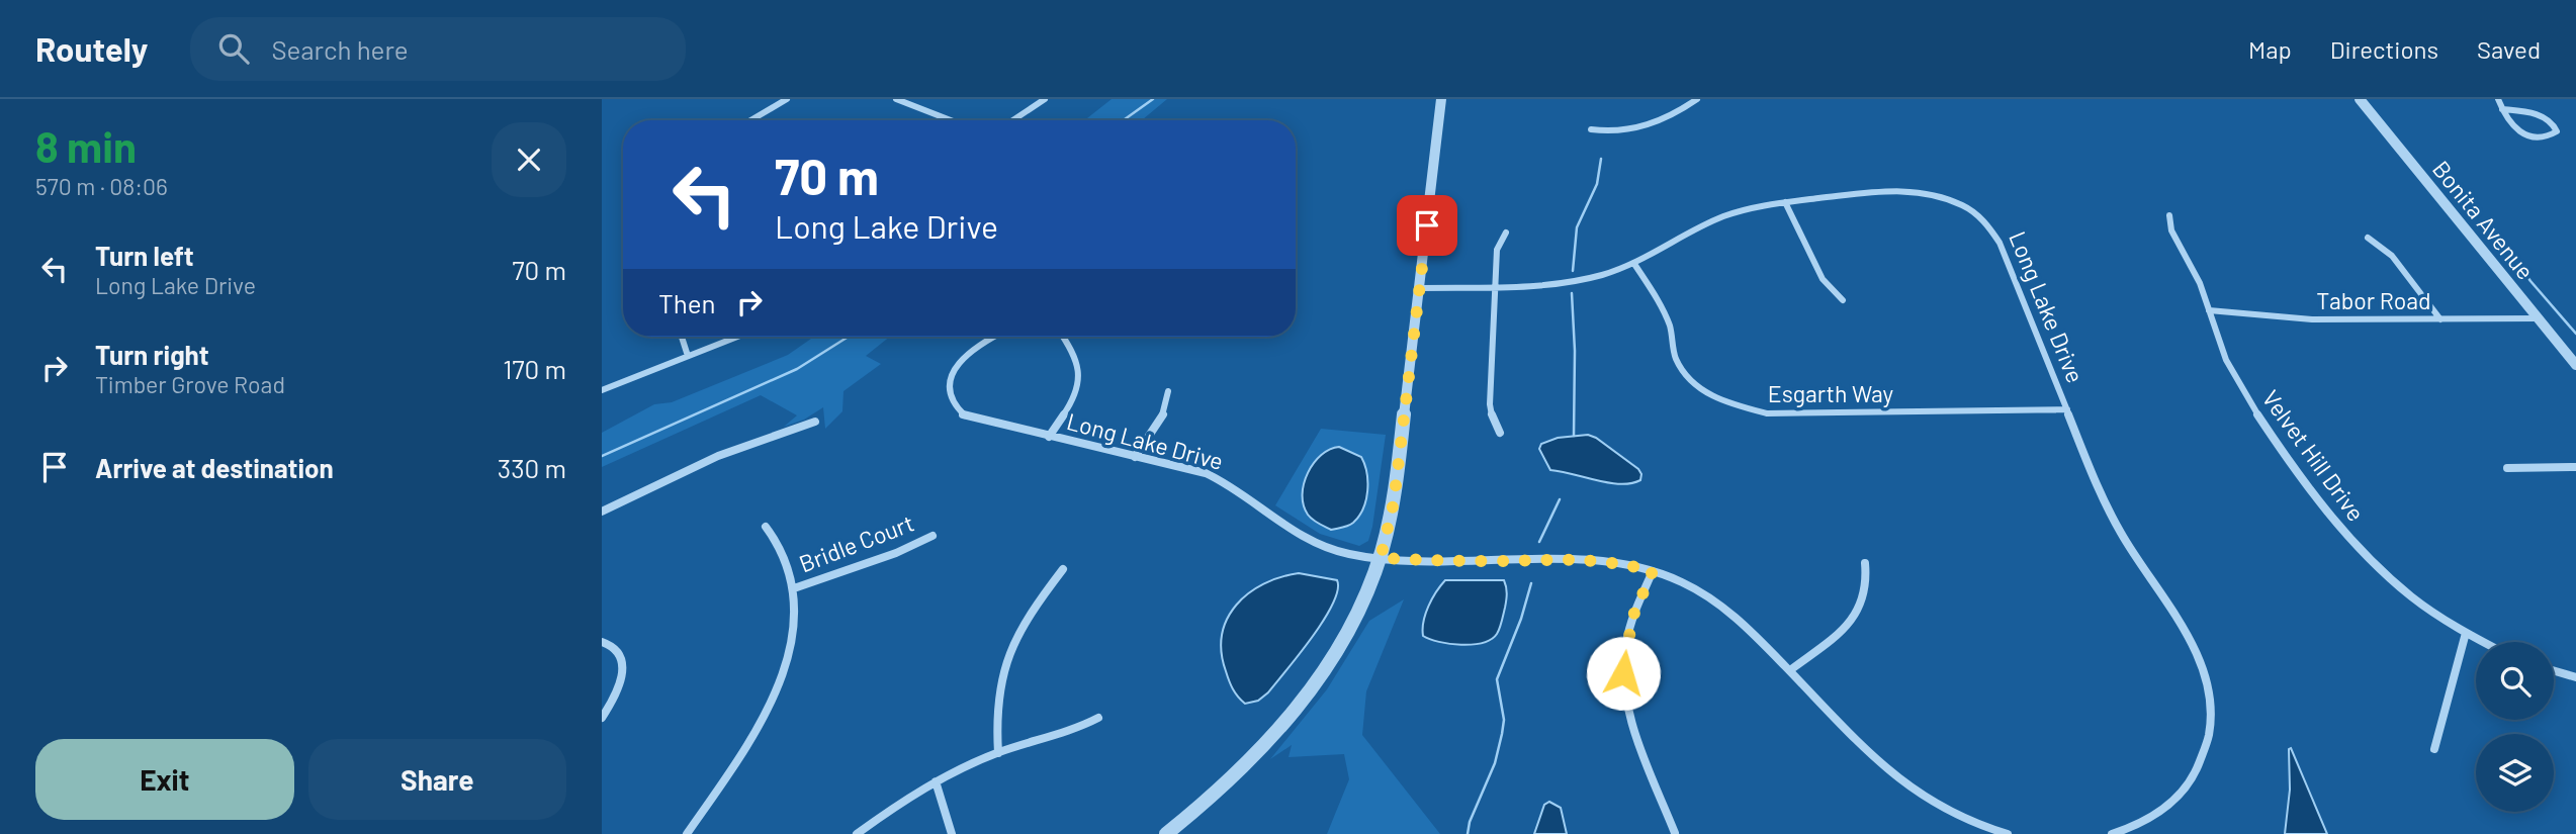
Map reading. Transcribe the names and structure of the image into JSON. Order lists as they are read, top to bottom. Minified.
{"streets":{"street":["Bonita Avenue","Tabor Road","Long Lake Drive","Esgarth Way","Velvet Hill Drive","Bridle Court"]},"crossings":[["Bonita Avenue","Tabor Road"],["Tabor Road","Velvet Hill Drive"],["Long Lake Drive","Esgarth Way"]],"page":{"header":"Routely","search":"Search here","nav":["Map","Directions","Saved"],"heading":["8 min","570 m · 08:06"],"turn":["70 m","Long Lake Drive"],"list":[{"name":"Turn left","note":"Long Lake Drive","value":"70 m"},{"name":"Turn right","note":"Timber Grove Road","value":"170 m"},{"name":"Arrive at destination","value":"330 m"}],"then":"Then","buttons":["Exit","Share"]}}
